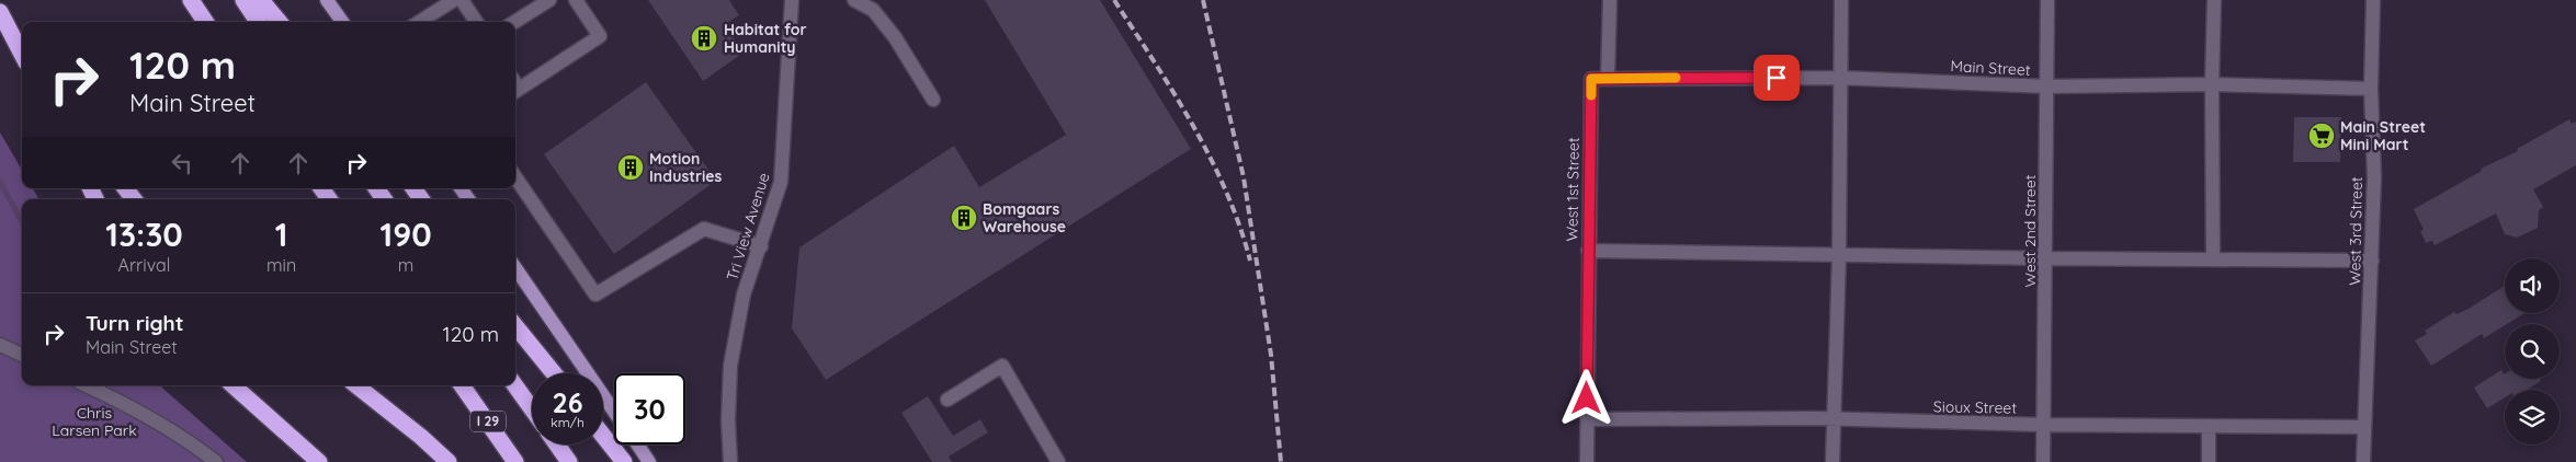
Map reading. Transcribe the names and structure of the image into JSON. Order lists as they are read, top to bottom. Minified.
{"streets":{"highway":["I 29"],"street":["Main Street","West 1st Street","Tri View Avenue","West 2nd Street","West 3rd Street","Sioux Street"]},"crossings":[["Main Street","West 1st Street"],["Main Street","West 2nd Street"],["Main Street","West 3rd Street"],["West 1st Street","Sioux Street"],["West 2nd Street","Sioux Street"],["West 3rd Street","Sioux Street"]],"parks":["Chris Larsen Park"],"places":{"building":["Habitat for Humanity","Motion Industries","Bomgaars Warehouse"],"supermarket":["Main Street Mini Mart"]},"page":{"turn":["120 m","Main Street"],"eta":["13:30","Arrival","1","min","190","m"],"list":[{"name":"Turn right","note":"Main Street","value":"120 m"}],"speed":"26 km/h","limit":"30"}}
